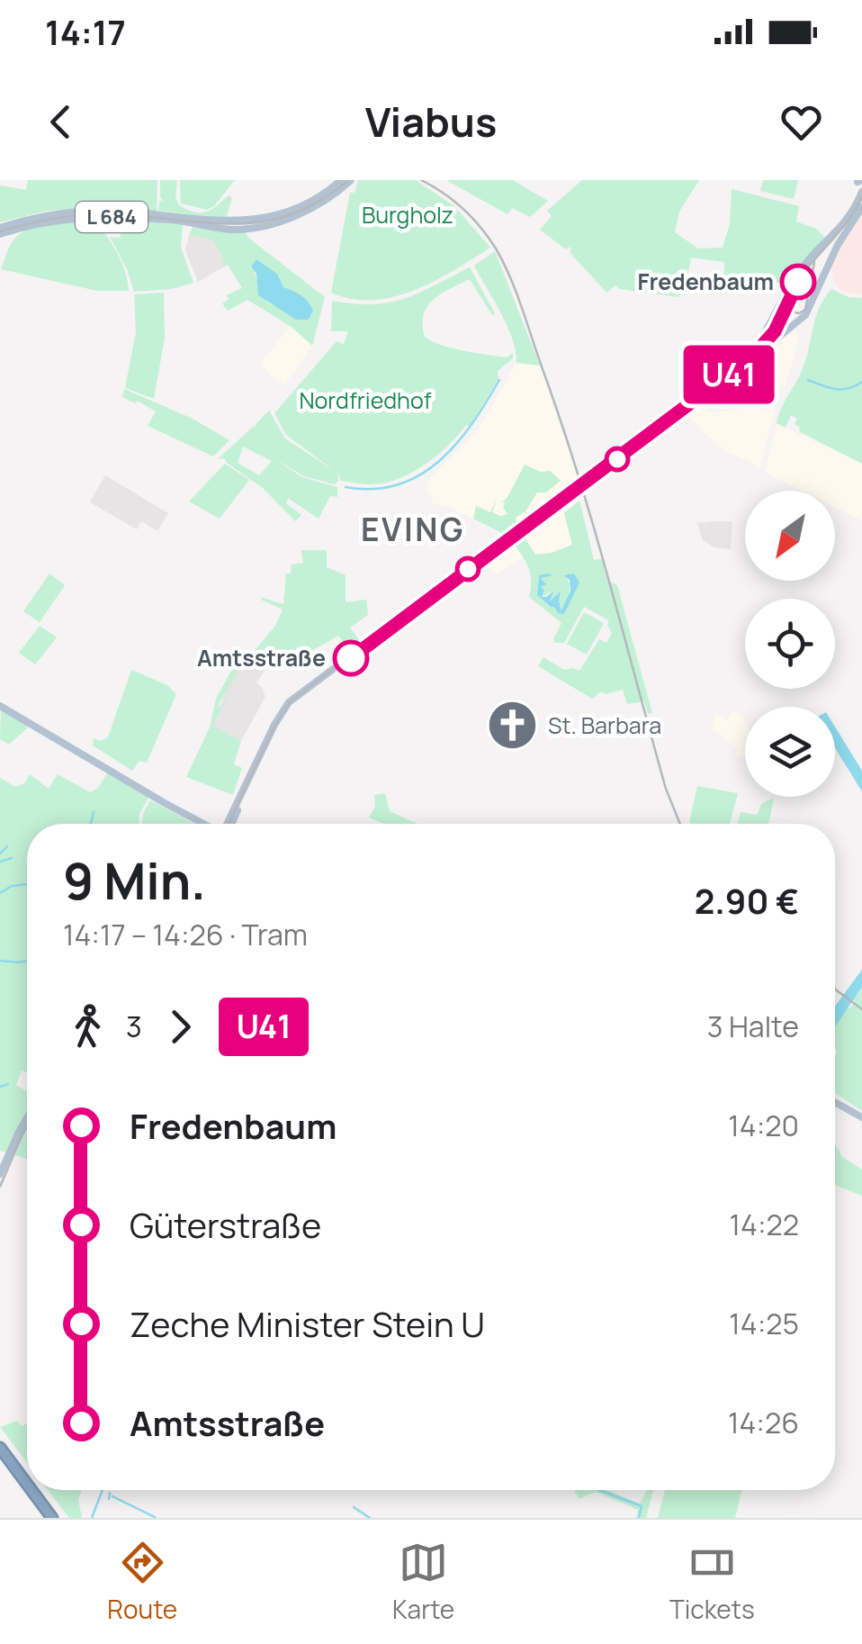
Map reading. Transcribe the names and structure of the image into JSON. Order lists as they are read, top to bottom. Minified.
{"streets":{"main road":["L 684"]},"districts":["EVING"],"parks":["Burgholz","Nordfriedhof"],"places":{"other":["Fredenbaum","Amtsstraße"],"church":["St. Barbara"]},"lines":["tram line U41"],"north":"bottom left","page":{"status":"14:17","header":"Viabus","on_map":"U41","heading":["9 Min.","14:17 – 14:26 · Tram","2.90 €"],"legs":["3","U41","3 Halte"],"list":[{"name":"Fredenbaum","value":"14:20"},{"name":"Güterstraße","value":"14:22"},{"name":"Zeche Minister Stein U","value":"14:25"},{"name":"Amtsstraße","value":"14:26"}],"tabs":["Route","Karte","Tickets"]}}
